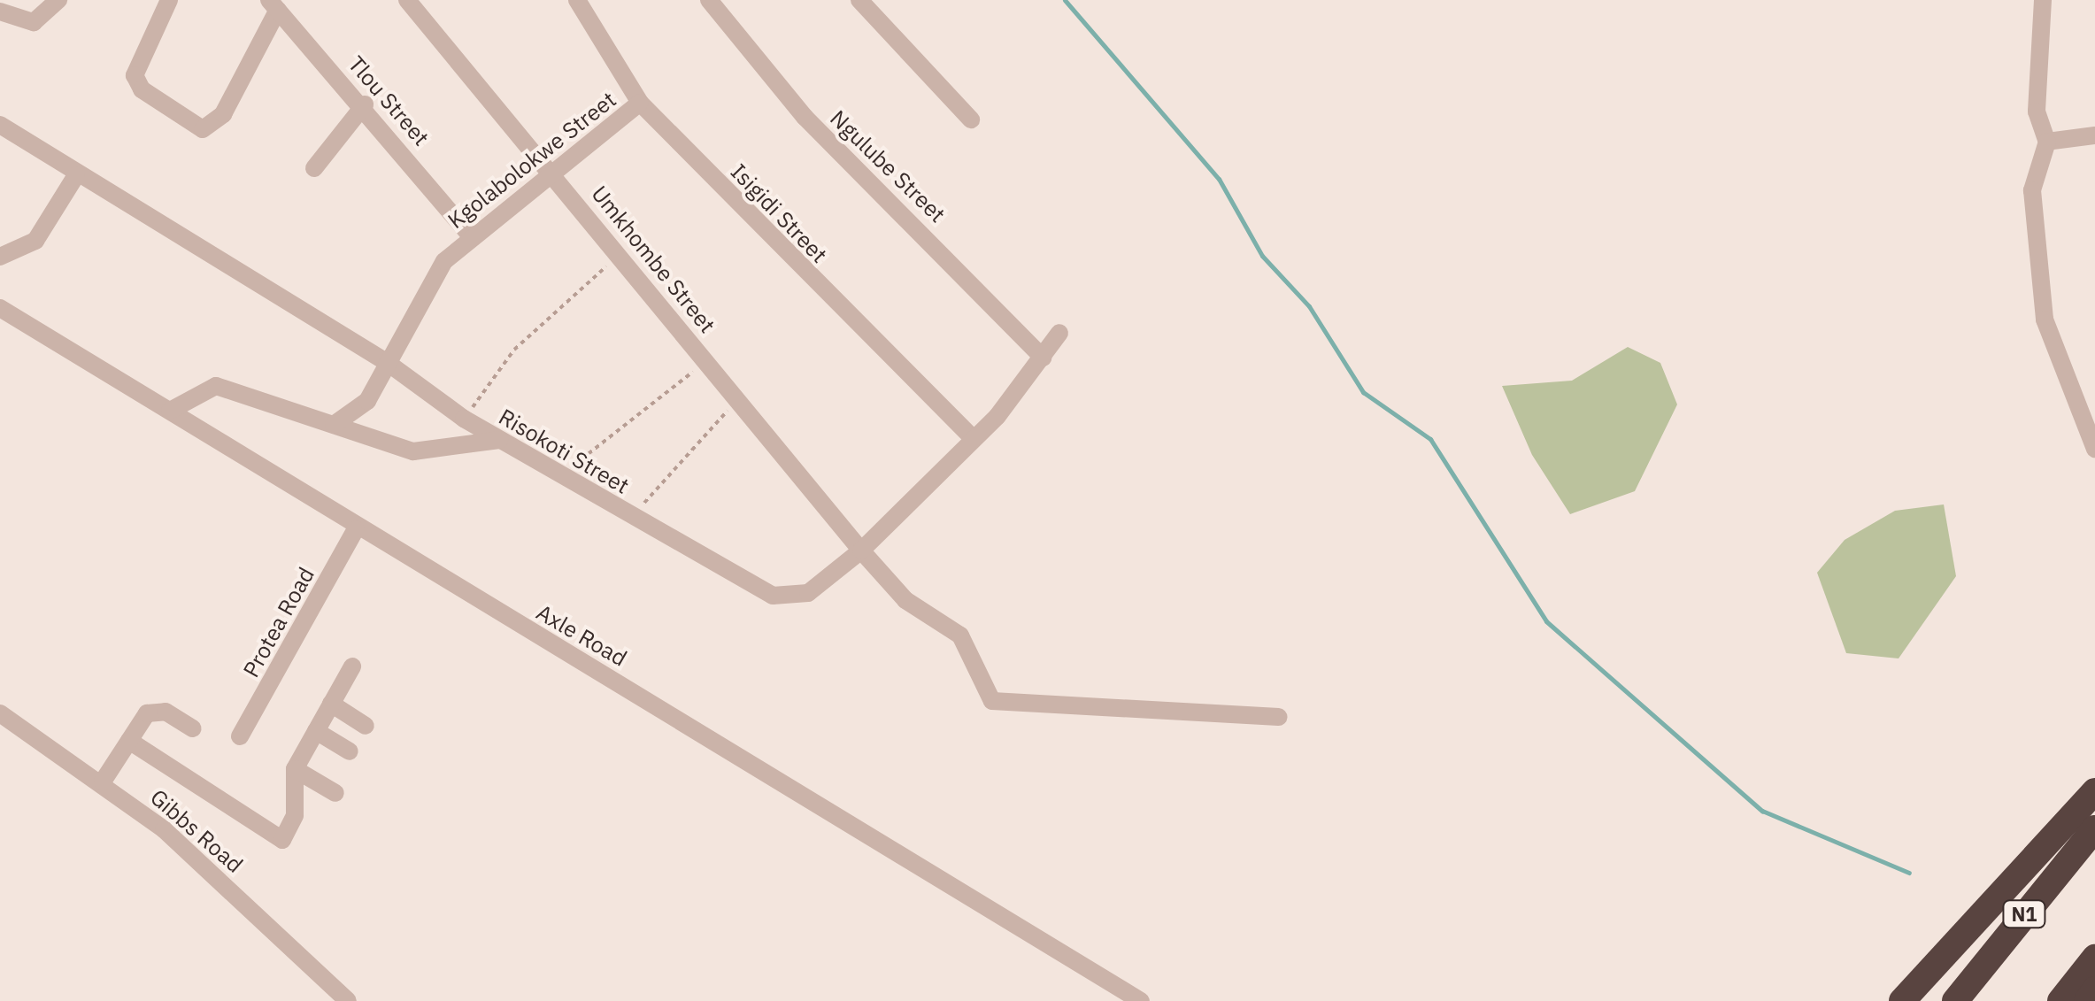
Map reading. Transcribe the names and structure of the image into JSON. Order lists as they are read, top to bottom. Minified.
{"streets":{"highway":["N1"],"street":["Tlou Street","Kgolabolokwe Street","Ngulube Street","Isigidi Street","Umkhombe Street","Risokoti Street","Protea Road","Axle Road","Gibbs Road"]},"crossings":[["Tlou Street","Kgolabolokwe Street"],["Kgolabolokwe Street","Isigidi Street"],["Kgolabolokwe Street","Umkhombe Street"],["Kgolabolokwe Street","Risokoti Street"],["Ngulube Street","Risokoti Street"],["Isigidi Street","Risokoti Street"],["Umkhombe Street","Risokoti Street"],["Protea Road","Axle Road"]]}
